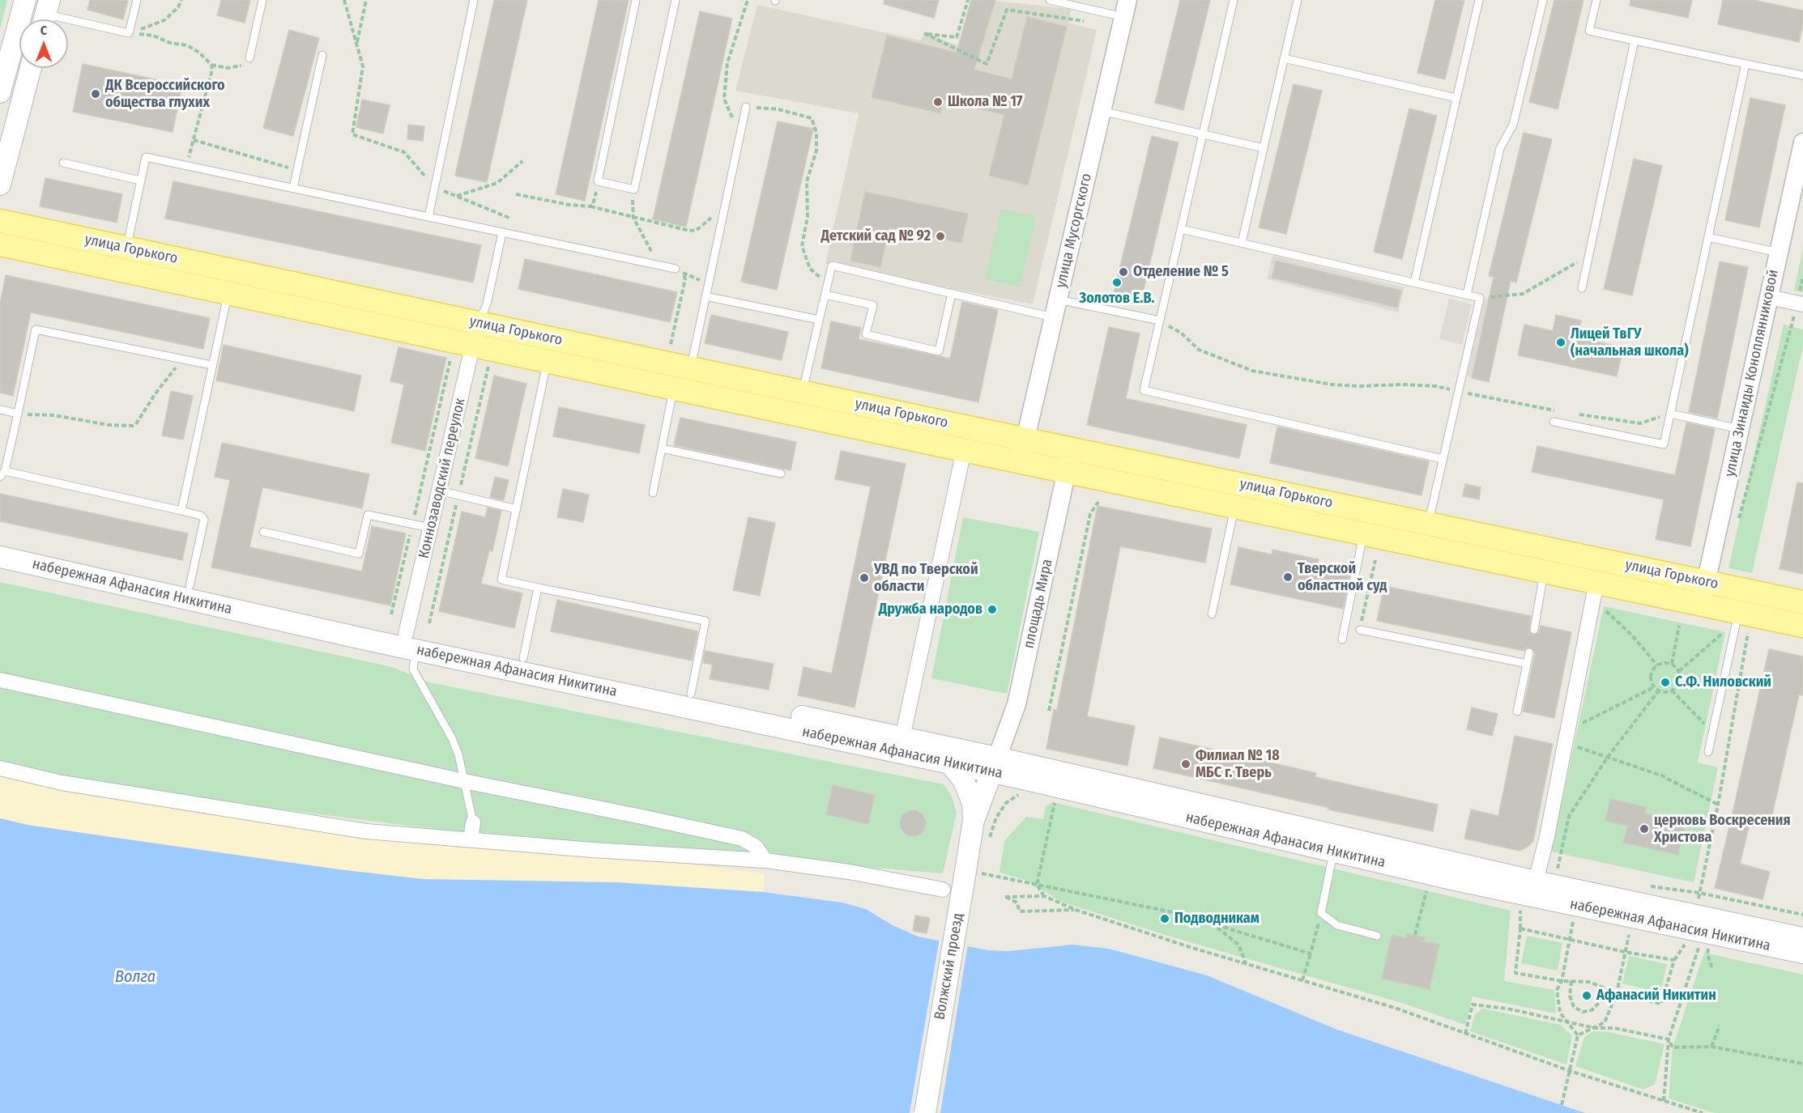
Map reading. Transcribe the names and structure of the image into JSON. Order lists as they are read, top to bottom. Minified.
{"streets":{"main road":["улица Горького","набережная Афанасия Никитина","Волжский проезд"],"street":["улица Мусоргского","улица Зинаиды Коноплянниковой","Коннозаводский переулок","площадь Мира"]},"crossings":[["улица Мусоргского","улица Горького"],["улица Горького","улица Зинаиды Коноплянниковой"],["улица Горького","Коннозаводский переулок"],["улица Горького","площадь Мира"],["Коннозаводский переулок","набережная Афанасия Никитина"],["набережная Афанасия Никитина","площадь Мира"],["набережная Афанасия Никитина","Волжский проезд"],["площадь Мира","Волжский проезд"]],"water":["Волга"],"places":["ДК Всероссийского общества глухих","Школа № 17","Детский сад № 92","Отделение № 5","Золотов Е.В.","Лицей ТвГУ (начальная школа)","Тверской областной суд","УВД по Тверской области","Дружба народов","С.Ф. Ниловский","Филиал № 18 МБС г. Тверь","церковь Воскресения Христова","Подводникам","Афанасий Никитин"],"north":"top"}
